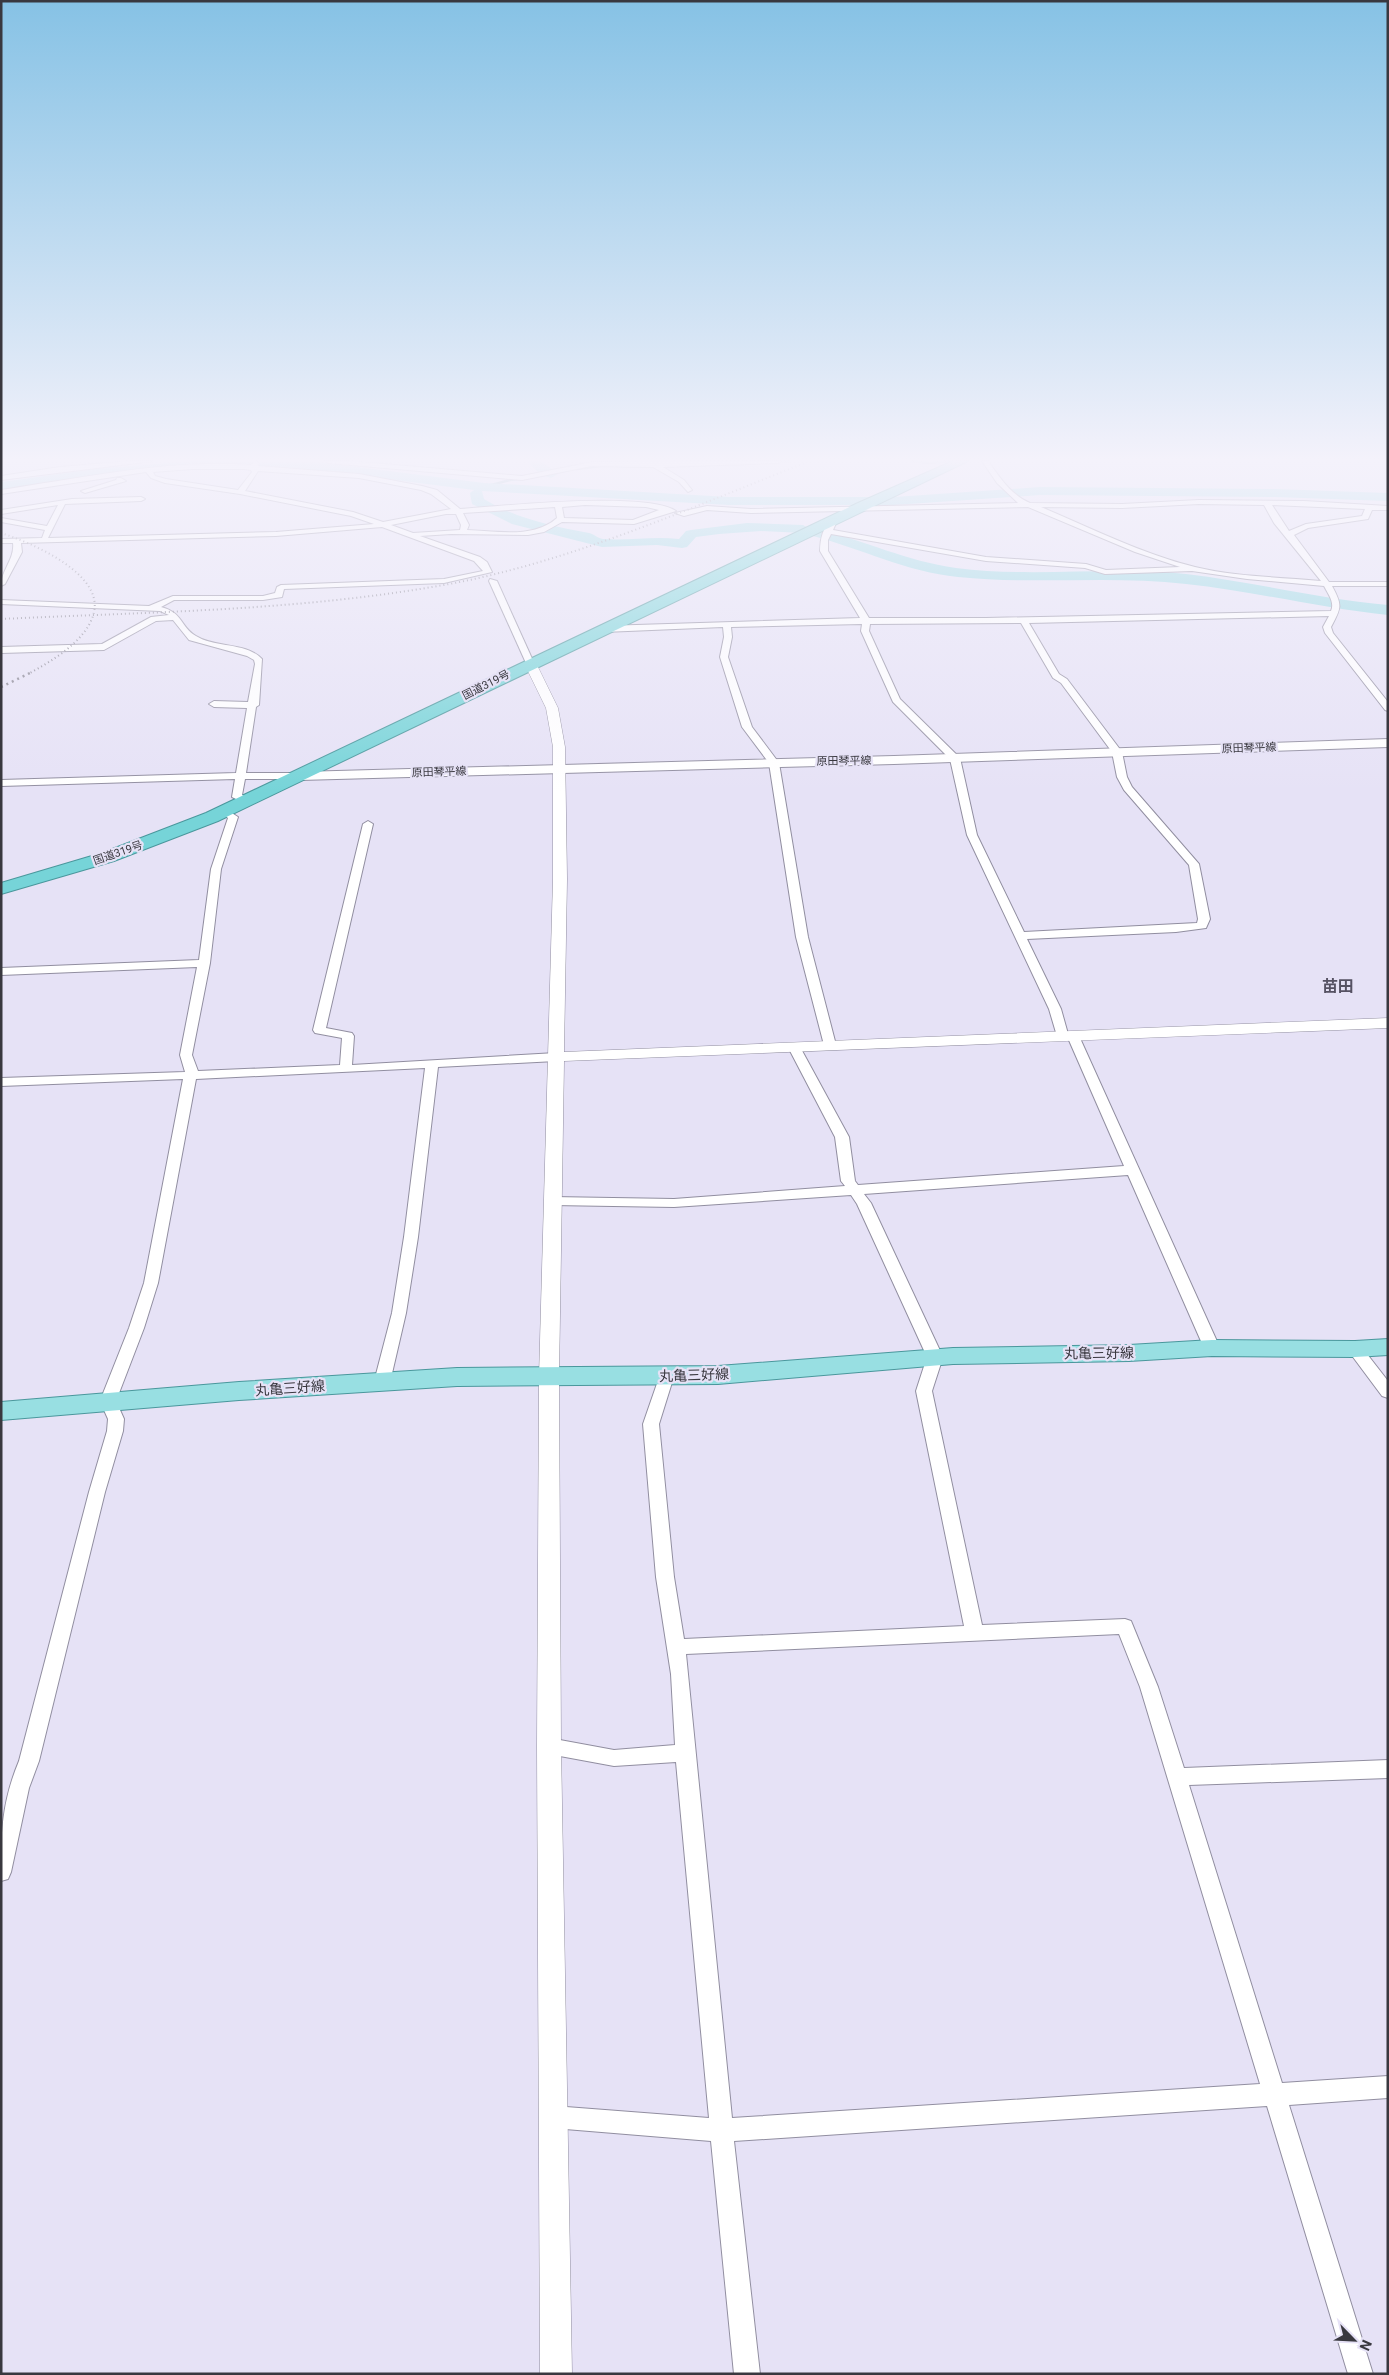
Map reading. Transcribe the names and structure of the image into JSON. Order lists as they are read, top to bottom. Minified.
{"streets":{"highway":["国道319号"],"main road":["原田琴平線","丸亀三好線"]},"crossings":[["国道319号","原田琴平線"]],"districts":["苗田"],"north":"bottom right"}
